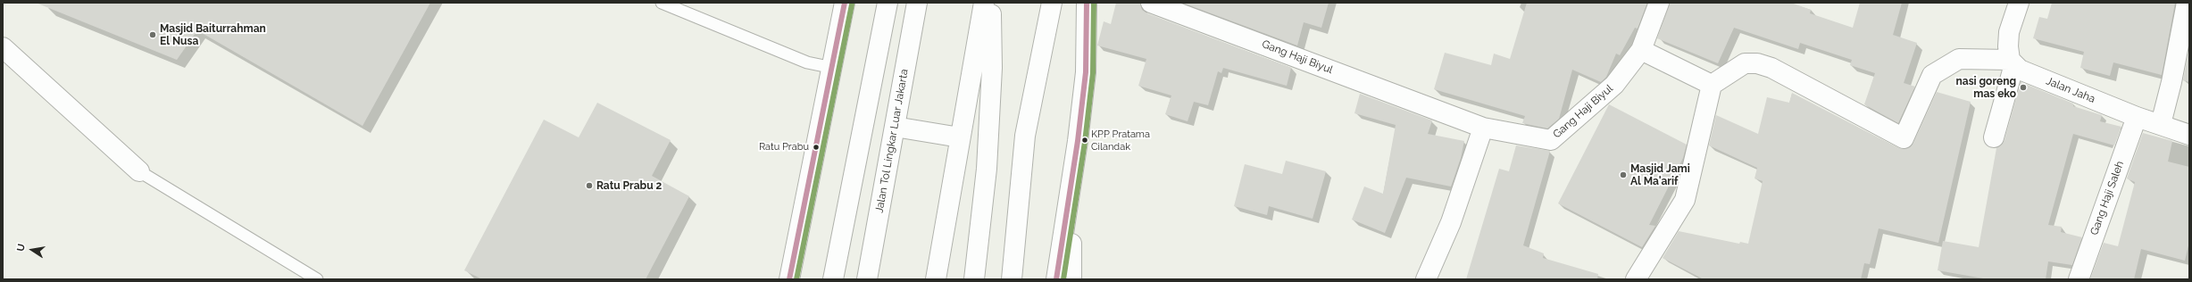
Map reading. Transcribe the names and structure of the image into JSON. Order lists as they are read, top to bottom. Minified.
{"streets":{"main road":["Gang Haji Biyul","Jalan Jaha","Jalan Tol Lingkar Luar Jakarta","Gang Haji Saleh"]},"crossings":[["Jalan Jaha","Gang Haji Saleh"]],"places":["Masjid Baiturrahman El Nusa","nasi goreng mas eko","KPP Pratama Cilandak","Ratu Prabu","Masjid Jami Al Ma'arif","Ratu Prabu 2"],"north":"left"}
